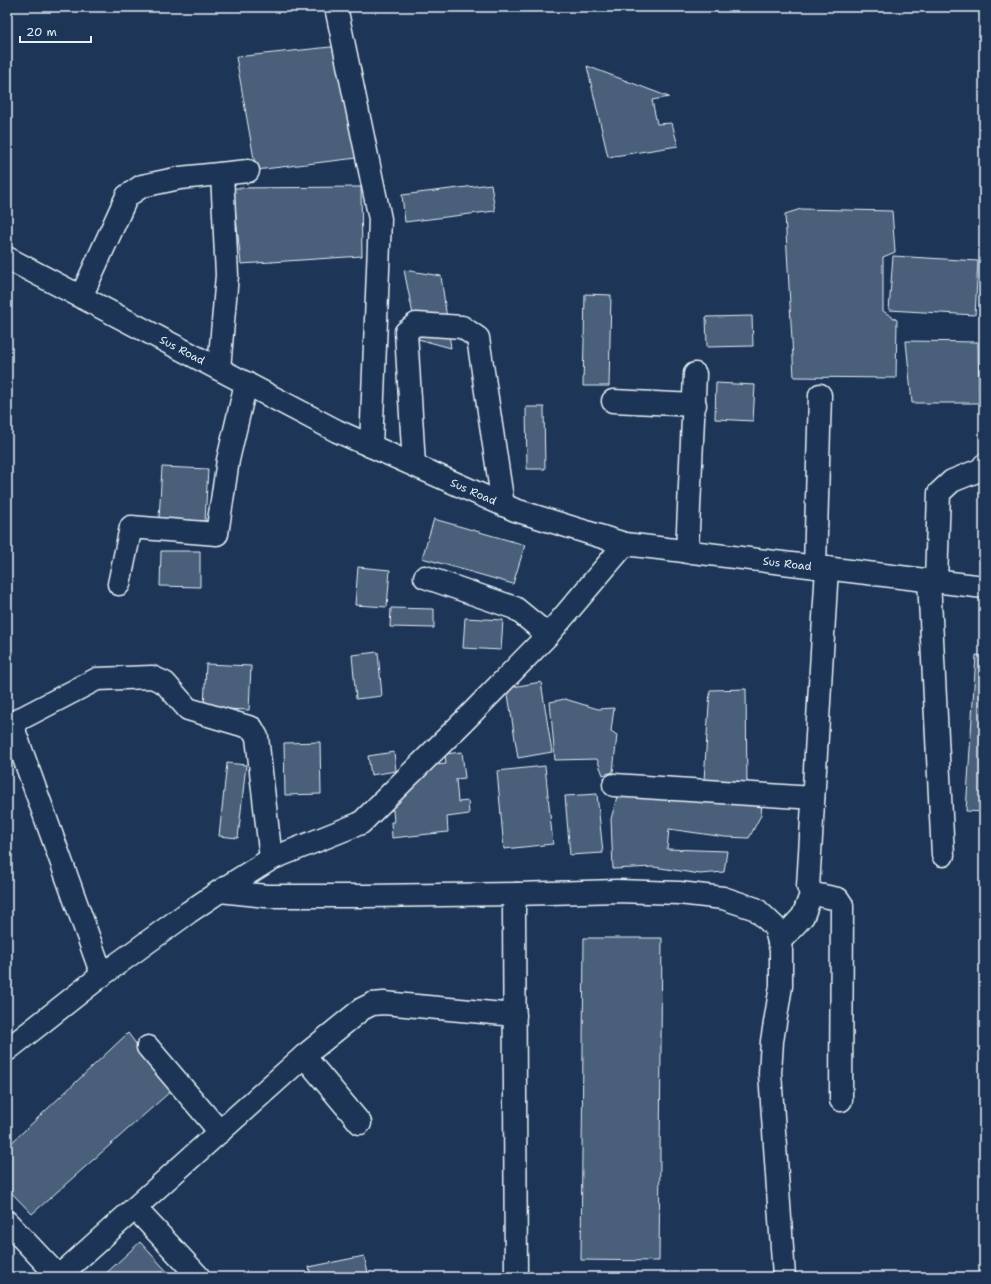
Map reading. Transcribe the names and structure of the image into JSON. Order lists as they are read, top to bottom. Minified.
{"streets":{"street":["Sus Road"]},"scale_bar":"20 m"}
